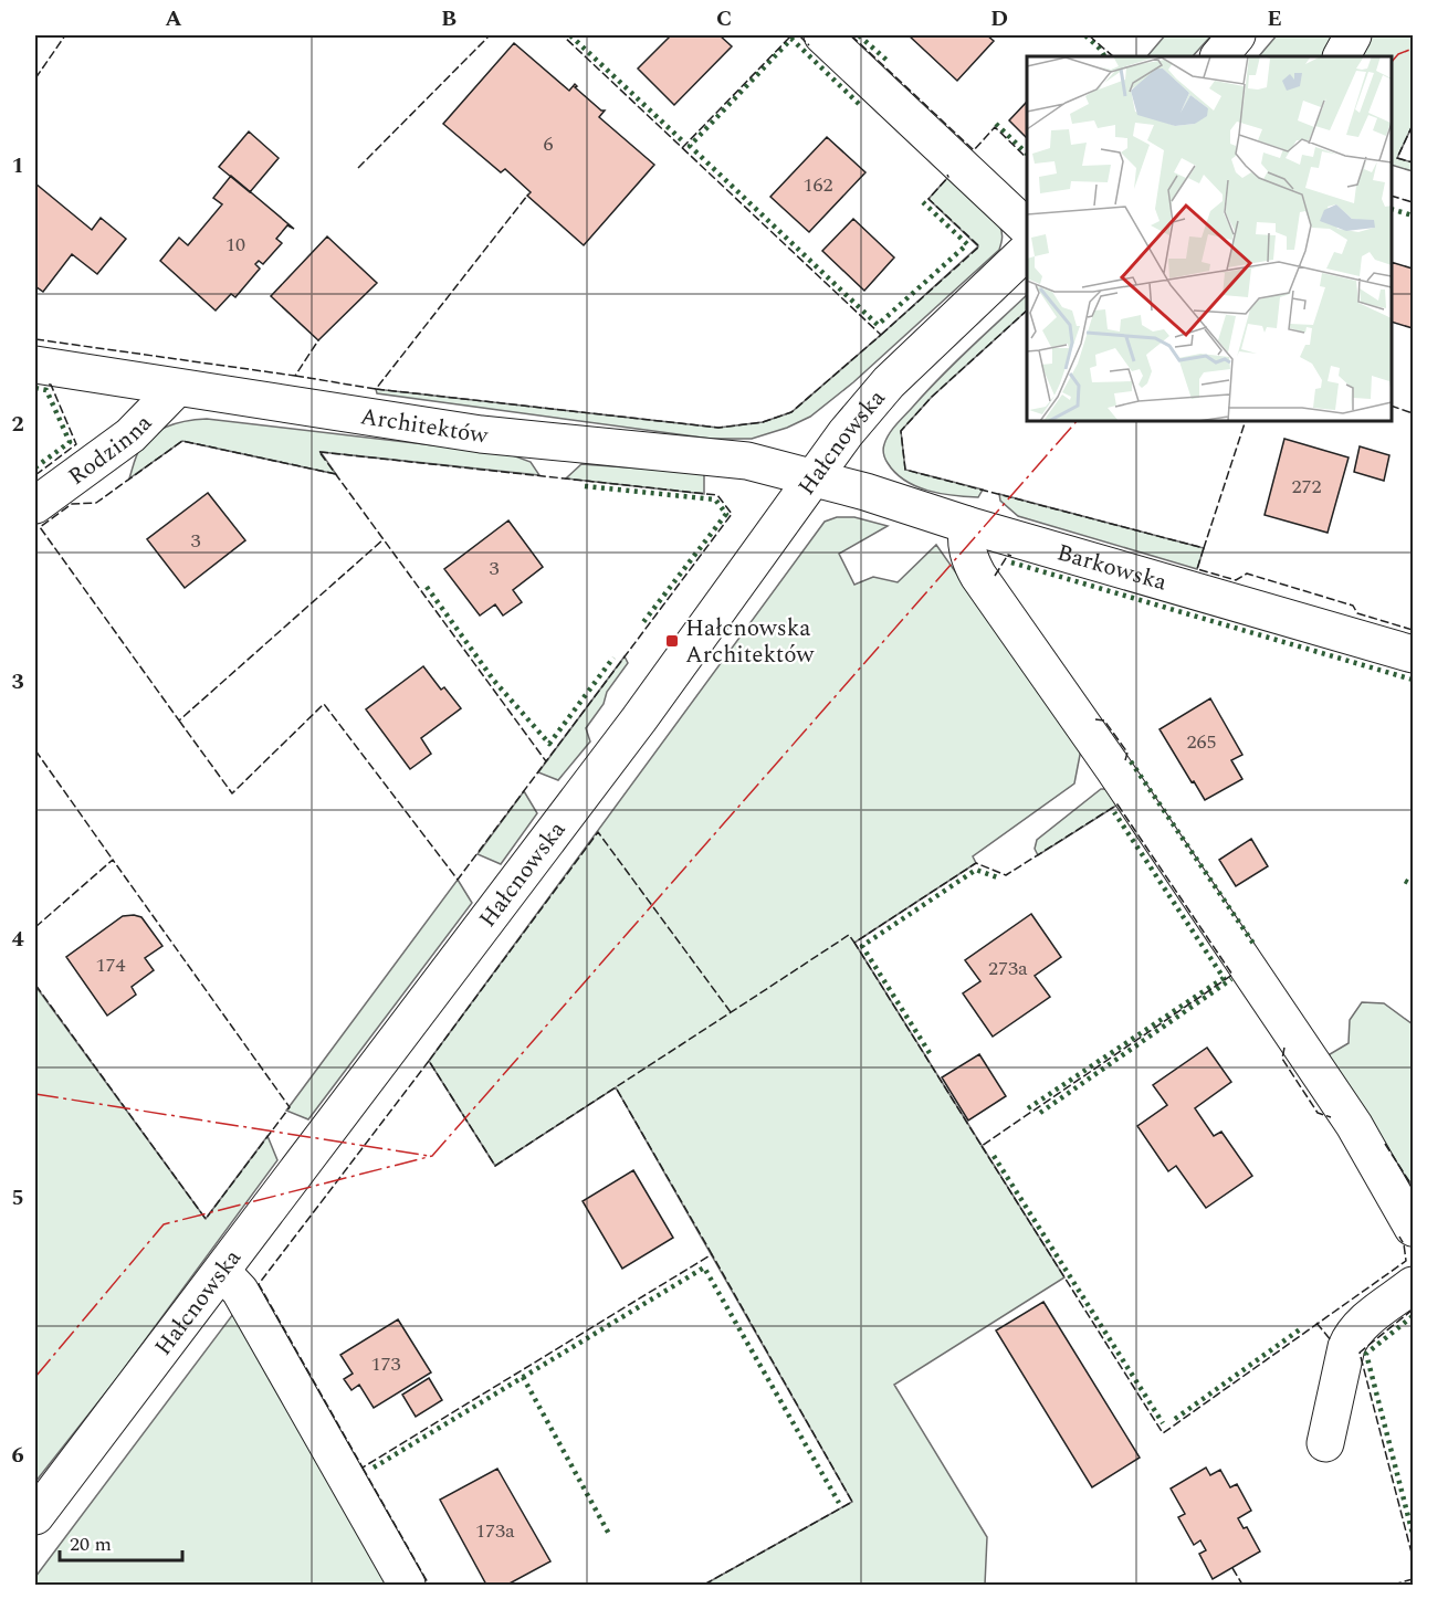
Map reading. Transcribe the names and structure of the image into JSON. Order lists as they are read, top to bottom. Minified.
{"streets":{"street":["Architektów","Hałcnowska","Rodzinna","Barkowska"]},"crossings":[["Architektów","Hałcnowska"],["Architektów","Rodzinna"],["Architektów","Barkowska"],["Hałcnowska","Barkowska"]],"places":{"transit":["Hałcnowska Architektów"]},"house_numbers":["6","162","10","272","3","3","265","174","273a","173","173a"],"scale_bar":"20 m","grid":{"columns":["A","B","C","D","E"],"rows":["1","2","3","4","5","6"]}}
